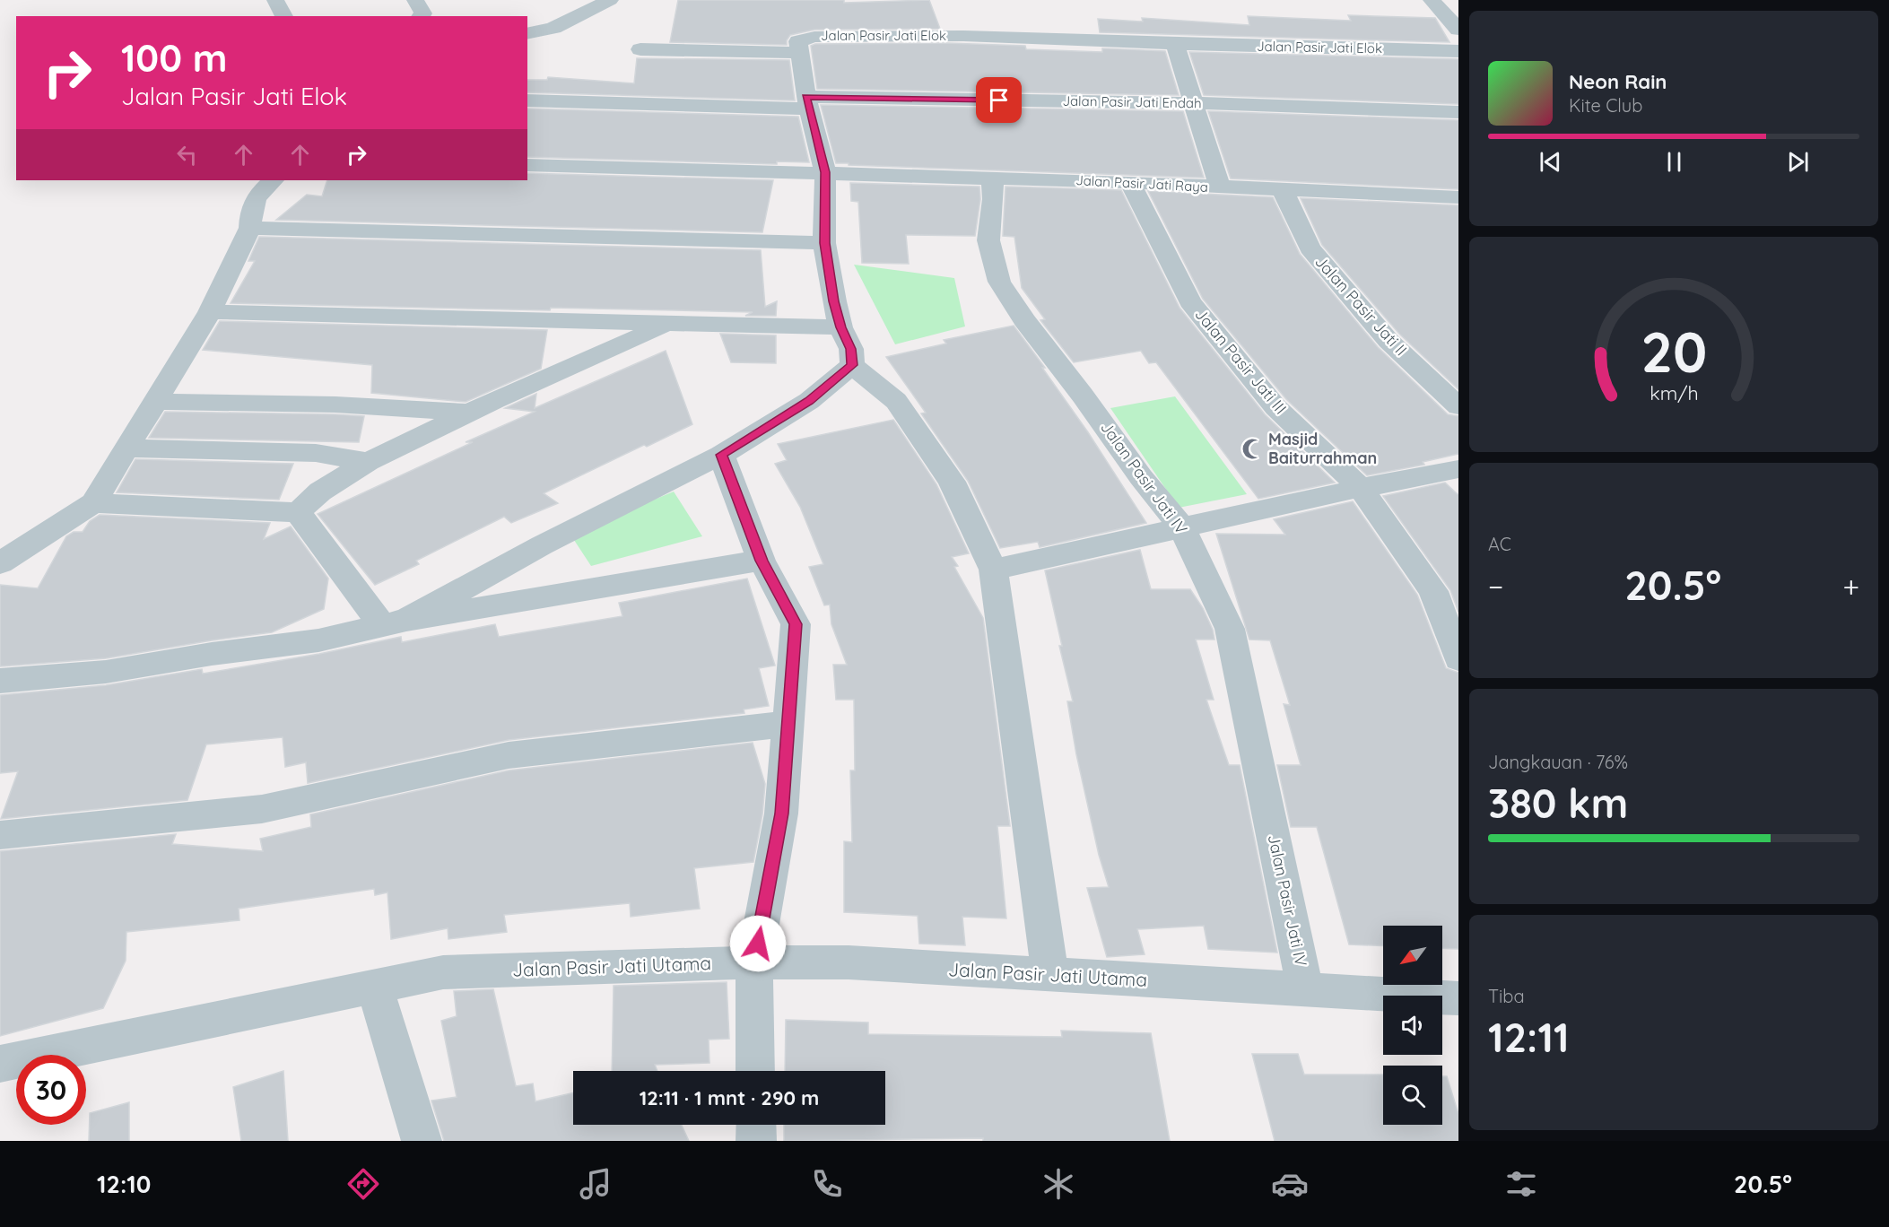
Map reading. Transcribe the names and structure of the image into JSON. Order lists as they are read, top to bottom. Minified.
{"streets":{"street":["Jalan Pasir Jati Elok","Jalan Pasir Jati Endah","Jalan Pasir Jati Raya","Jalan Pasir Jati II","Jalan Pasir Jati III","Jalan Pasir Jati IV","Jalan Pasir Jati Utama"]},"crossings":[["Jalan Pasir Jati Elok","Jalan Pasir Jati Endah"],["Jalan Pasir Jati Elok","Jalan Pasir Jati Raya"],["Jalan Pasir Jati Raya","Jalan Pasir Jati II"],["Jalan Pasir Jati Raya","Jalan Pasir Jati III"],["Jalan Pasir Jati Raya","Jalan Pasir Jati IV"],["Jalan Pasir Jati IV","Jalan Pasir Jati Utama"]],"places":{"mosque":["Masjid Baiturrahman"]},"north":"bottom left","page":{"turn":["100 m","Jalan Pasir Jati Elok"],"song":["Neon Rain","Kite Club"],"tile":["AC",["Jangkauan · 76%","380 km"],["Tiba","12:11"]],"heat":["−","20.5°","+"],"limit":"30","trip":"12:11 · 1 mnt · 290 m","tabs":["12:10","20.5°"],"gauge":["20","km/h"]}}
